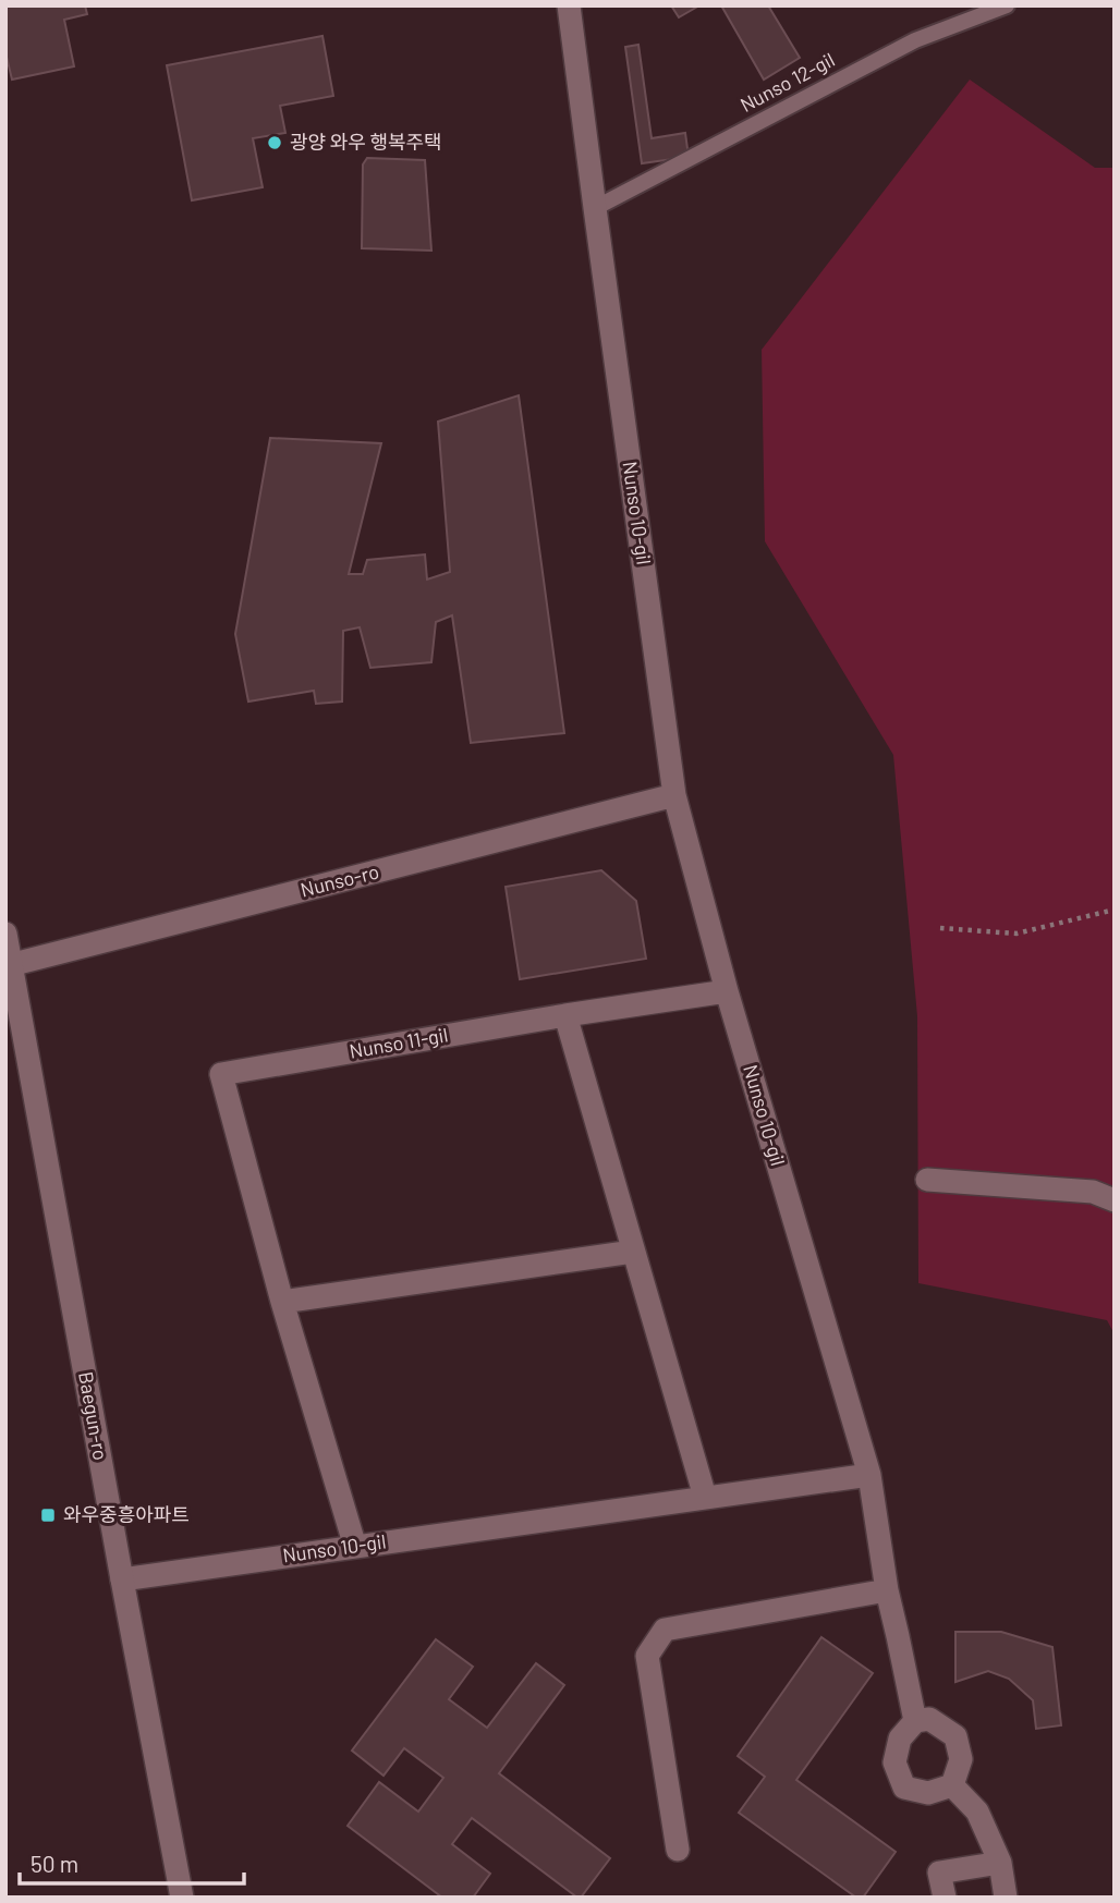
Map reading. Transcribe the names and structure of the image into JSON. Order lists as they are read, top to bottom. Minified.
{"streets":{"street":["Nunso 10-gil","Nunso-ro","Nunso 11-gil","Baegun-ro"],"lane":["Nunso 12-gil"]},"crossings":[["Nunso 12-gil","Nunso 10-gil"],["Nunso 10-gil","Nunso-ro"],["Nunso 10-gil","Nunso 11-gil"],["Nunso 10-gil","Baegun-ro"],["Nunso-ro","Baegun-ro"]],"places":{"other":["광양 와우 행복주택"],"transit":["와우중흥아파트"]},"scale_bar":"50 m"}
